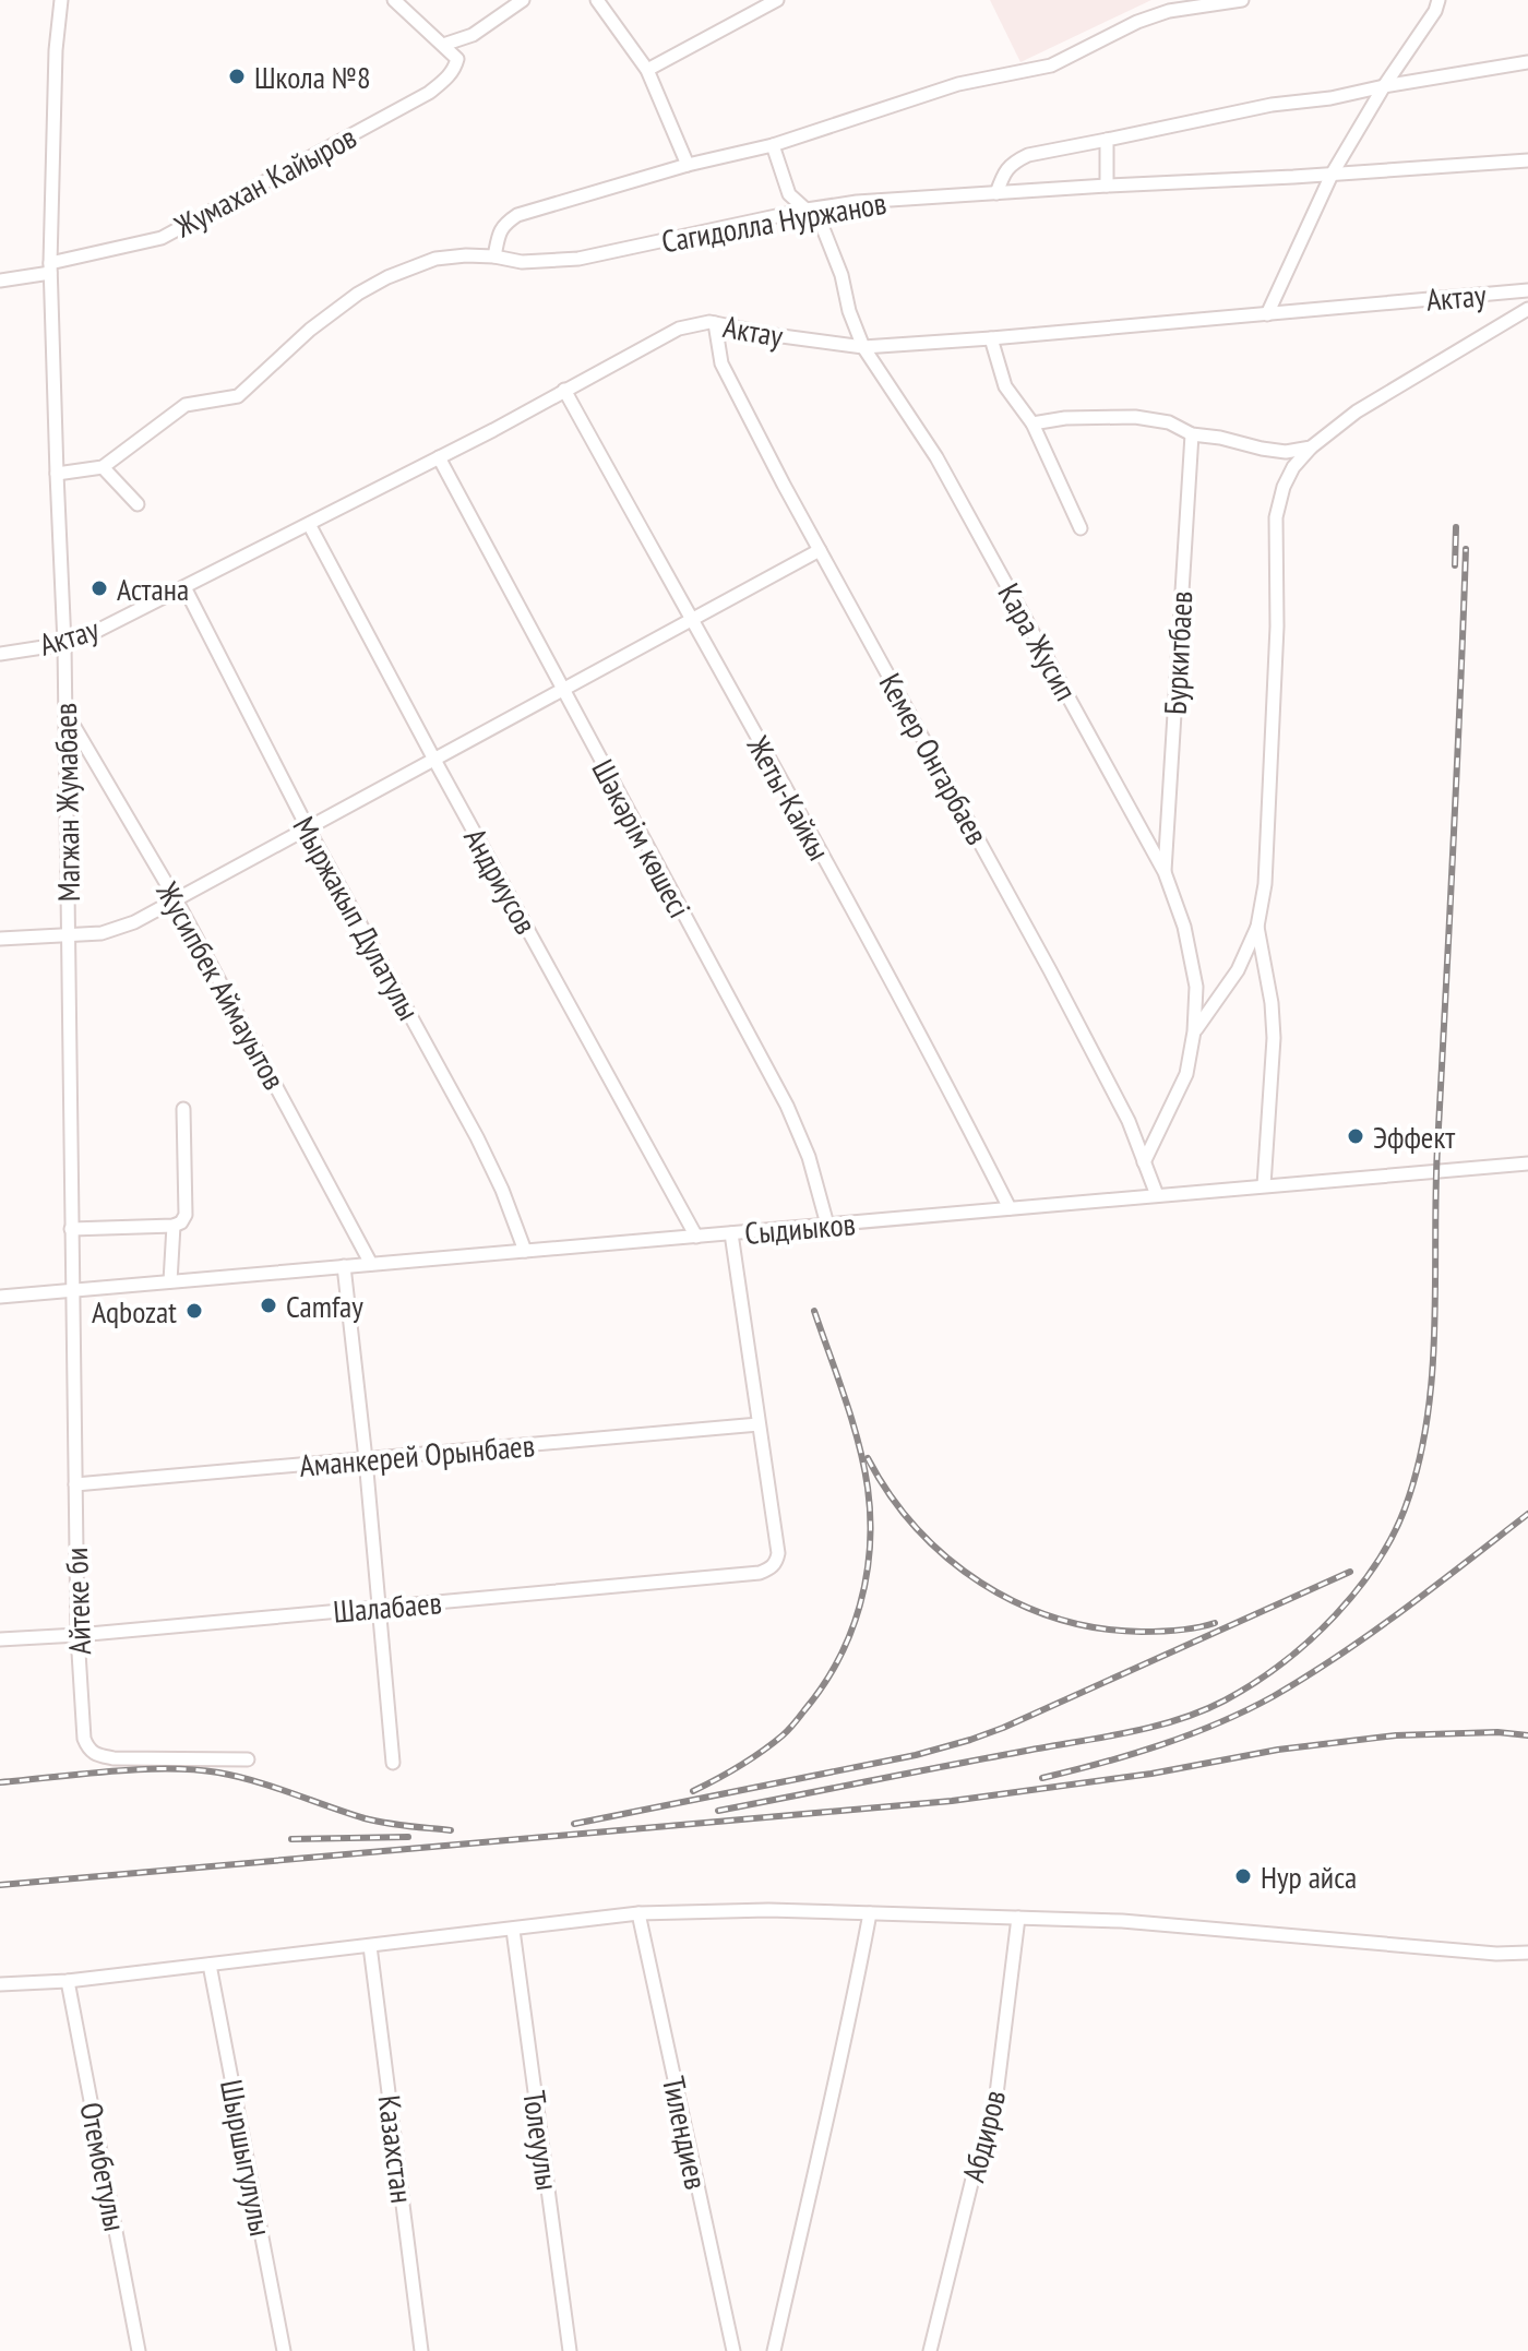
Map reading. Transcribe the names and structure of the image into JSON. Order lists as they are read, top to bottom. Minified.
{"streets":{"street":["Жумахан Кайыров","Сагидолла Нуржанов","Актау","Кара Жусип","Буркитбаев","Кемер Онгарбаев","Жеты-Кайкы","Магжан Жумабаев","Шәкәрім көшесі","Андриусов","Мыржакып Дулатулы","Жусипбек Аймауытов","Сыдиыков","Аманкерей Орынбаев","Айтеке би","Шалабаев","Тилендиев","Абдиров","Толеуулы","Казахстан","Шыршыгулулы","Отембетулы"]},"crossings":[["Жумахан Кайыров","Магжан Жумабаев"],["Сагидолла Нуржанов","Кара Жусип"],["Актау","Кара Жусип"],["Актау","Кемер Онгарбаев"],["Актау","Жеты-Кайкы"],["Актау","Магжан Жумабаев"],["Актау","Шәкәрім көшесі"],["Актау","Андриусов"],["Актау","Мыржакып Дулатулы"],["Кара Жусип","Буркитбаев"],["Кара Жусип","Кемер Онгарбаев"],["Кемер Онгарбаев","Сыдиыков"],["Жеты-Кайкы","Сыдиыков"],["Магжан Жумабаев","Жусипбек Аймауытов"],["Магжан Жумабаев","Сыдиыков"],["Магжан Жумабаев","Айтеке би"],["Шәкәрім көшесі","Сыдиыков"],["Андриусов","Сыдиыков"],["Мыржакып Дулатулы","Сыдиыков"],["Жусипбек Аймауытов","Сыдиыков"],["Сыдиыков","Айтеке би"],["Аманкерей Орынбаев","Айтеке би"],["Аманкерей Орынбаев","Шалабаев"],["Айтеке би","Шалабаев"]],"places":["Школа №8","Астана","Эффект","Camfay","Aqbozat","Нур айса"]}
